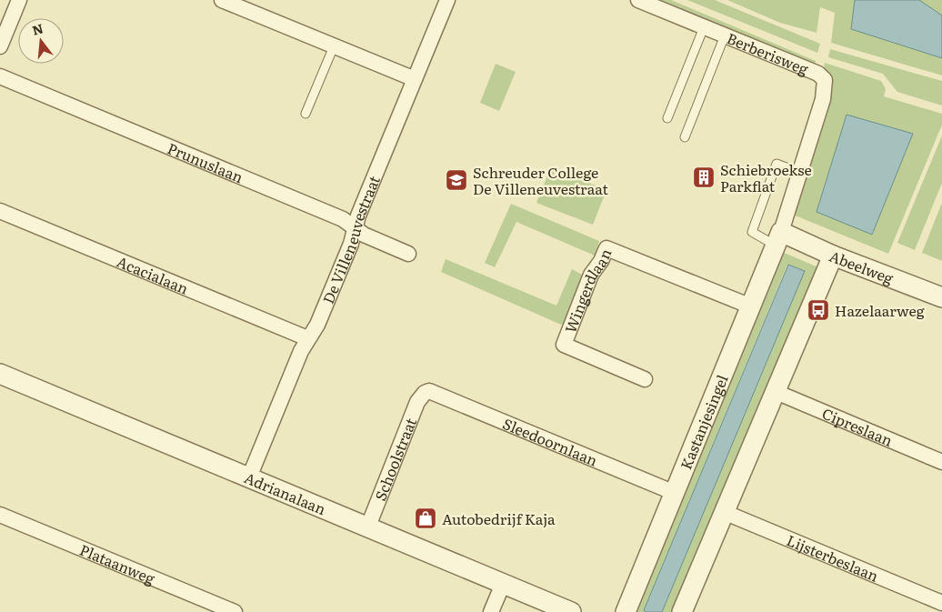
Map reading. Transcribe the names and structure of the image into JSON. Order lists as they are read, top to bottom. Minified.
{"streets":{"street":["Berberisweg","Prunuslaan","De Villeneuvestraat","Abeelweg","Acacialaan","Wingerdlaan","Kastanjesingel","Cipreslaan","Sleedoornlaan","Schoolstraat","Adrianalaan","Lijsterbeslaan","Plataanweg"]},"crossings":[["Berberisweg","Abeelweg"],["Berberisweg","Kastanjesingel"],["Prunuslaan","De Villeneuvestraat"],["De Villeneuvestraat","Acacialaan"],["De Villeneuvestraat","Adrianalaan"],["Abeelweg","Kastanjesingel"],["Wingerdlaan","Kastanjesingel"],["Kastanjesingel","Sleedoornlaan"],["Sleedoornlaan","Schoolstraat"],["Schoolstraat","Adrianalaan"]],"places":{"building":["Schiebroekse Parkflat"],"school or university":["Schreuder College De Villeneuvestraat"],"bus stop":["Hazelaarweg"],"shop":["Autobedrijf Kaja"]},"north":"top"}
